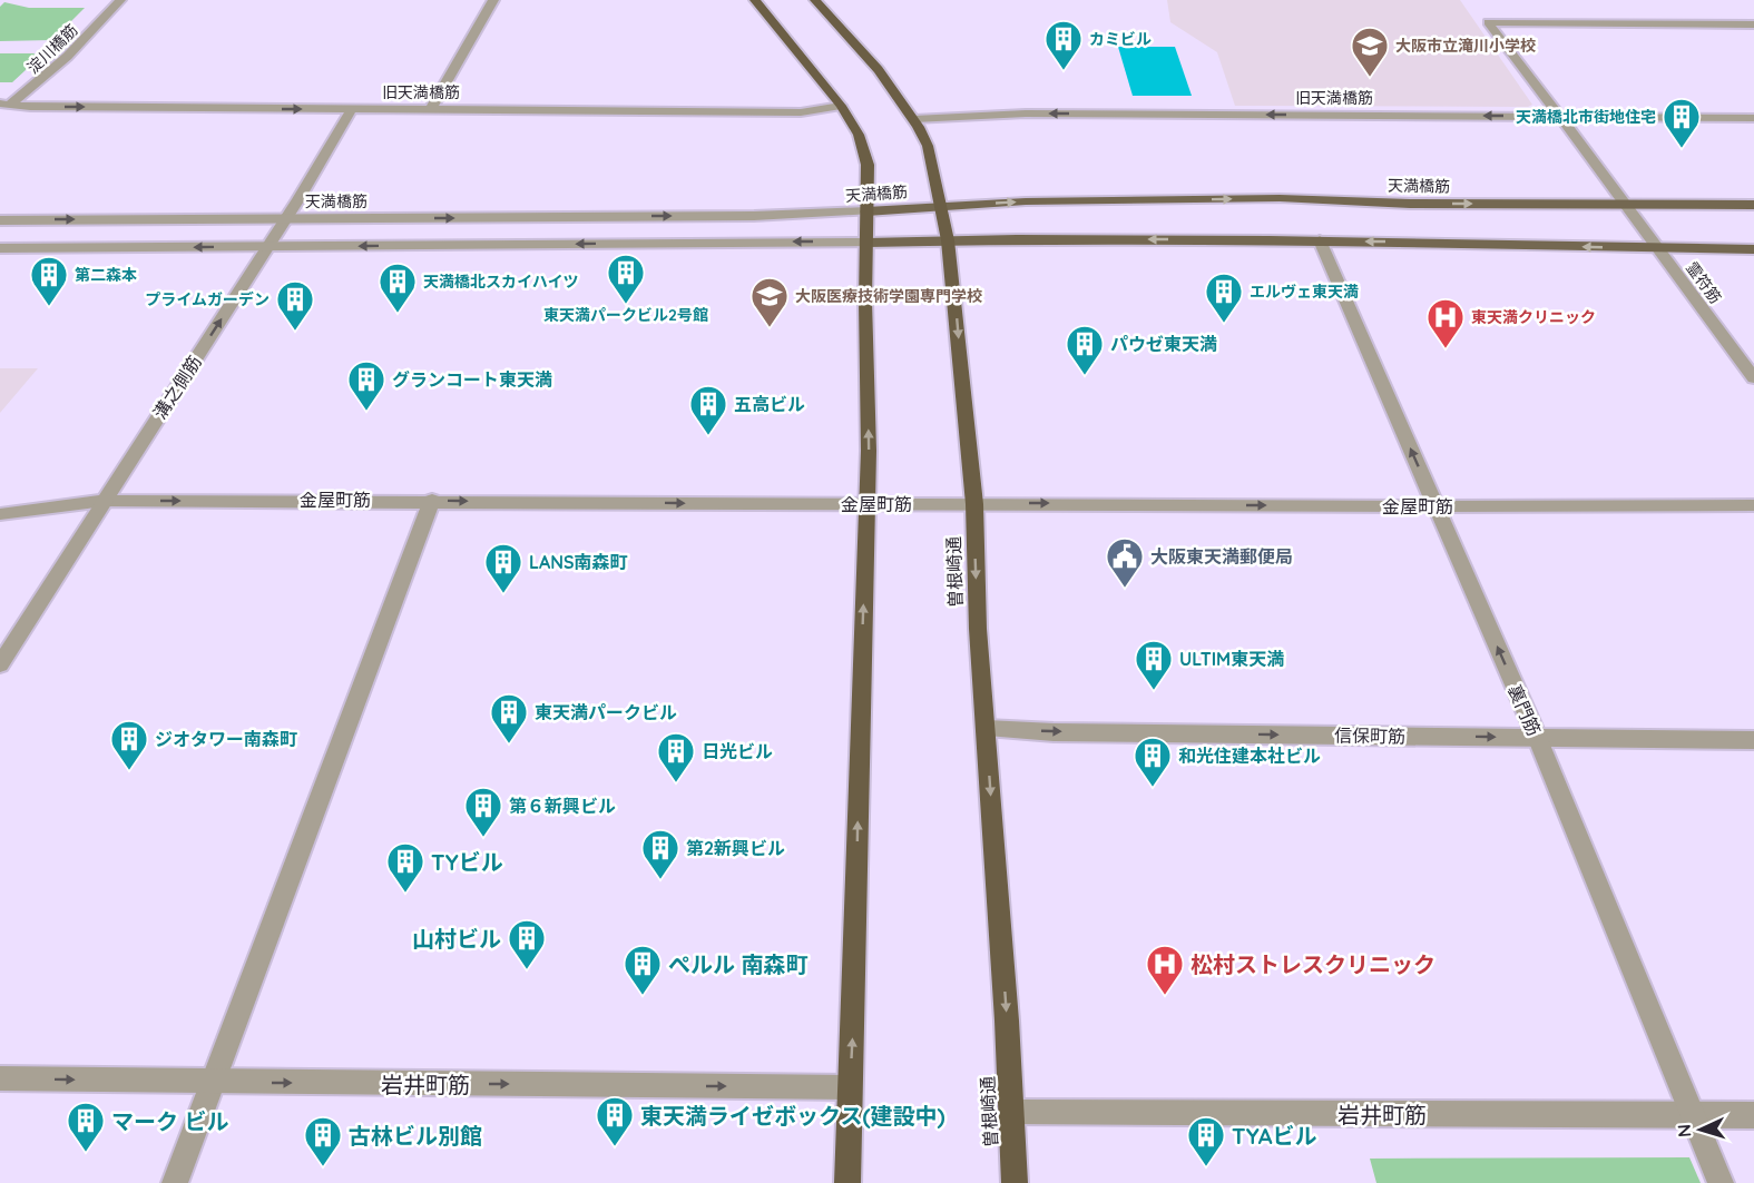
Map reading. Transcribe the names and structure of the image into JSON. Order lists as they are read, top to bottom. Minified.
{"streets":{"highway":["曽根崎通"],"main road":["天満橋筋"],"street":["淀川橋筋","旧天満橋筋","霊符筋","溝之側筋","金屋町筋","裏門筋","信保町筋","岩井町筋"]},"crossings":[["淀川橋筋","旧天満橋筋"],["旧天満橋筋","霊符筋"],["旧天満橋筋","溝之側筋"],["旧天満橋筋","曽根崎通"],["天満橋筋","霊符筋"],["天満橋筋","溝之側筋"],["天満橋筋","曽根崎通"],["溝之側筋","金屋町筋"],["金屋町筋","曽根崎通"],["金屋町筋","裏門筋"],["曽根崎通","信保町筋"],["曽根崎通","岩井町筋"],["裏門筋","信保町筋"],["裏門筋","岩井町筋"]],"one_way":["溝之側筋","金屋町筋","裏門筋","信保町筋","岩井町筋"],"places":{"building":["カミビル","天満橋北市街地住宅","東天満パークビル2号館","第二森本","天満橋北スカイハイツ","エルヴェ東天満","プライムガーデン","パウゼ東天満","グランコート東天満","五高ビル","LANS南森町","ULTIM東天満","東天満パークビル","ジオタワー南森町","日光ビル","和光住建本社ビル","第６新興ビル","第2新興ビル","TYビル","山村ビル","ぺルル 南森町","東天満ライゼボックス(建設中)","マーク ビル","古林ビル別館","TYAビル"],"school or university":["大阪市立滝川小学校","大阪医療技術学園専門学校"],"hospital":["東天満クリニック","松村ストレスクリニック"],"public building":["大阪東天満郵便局"]},"north":"left"}
